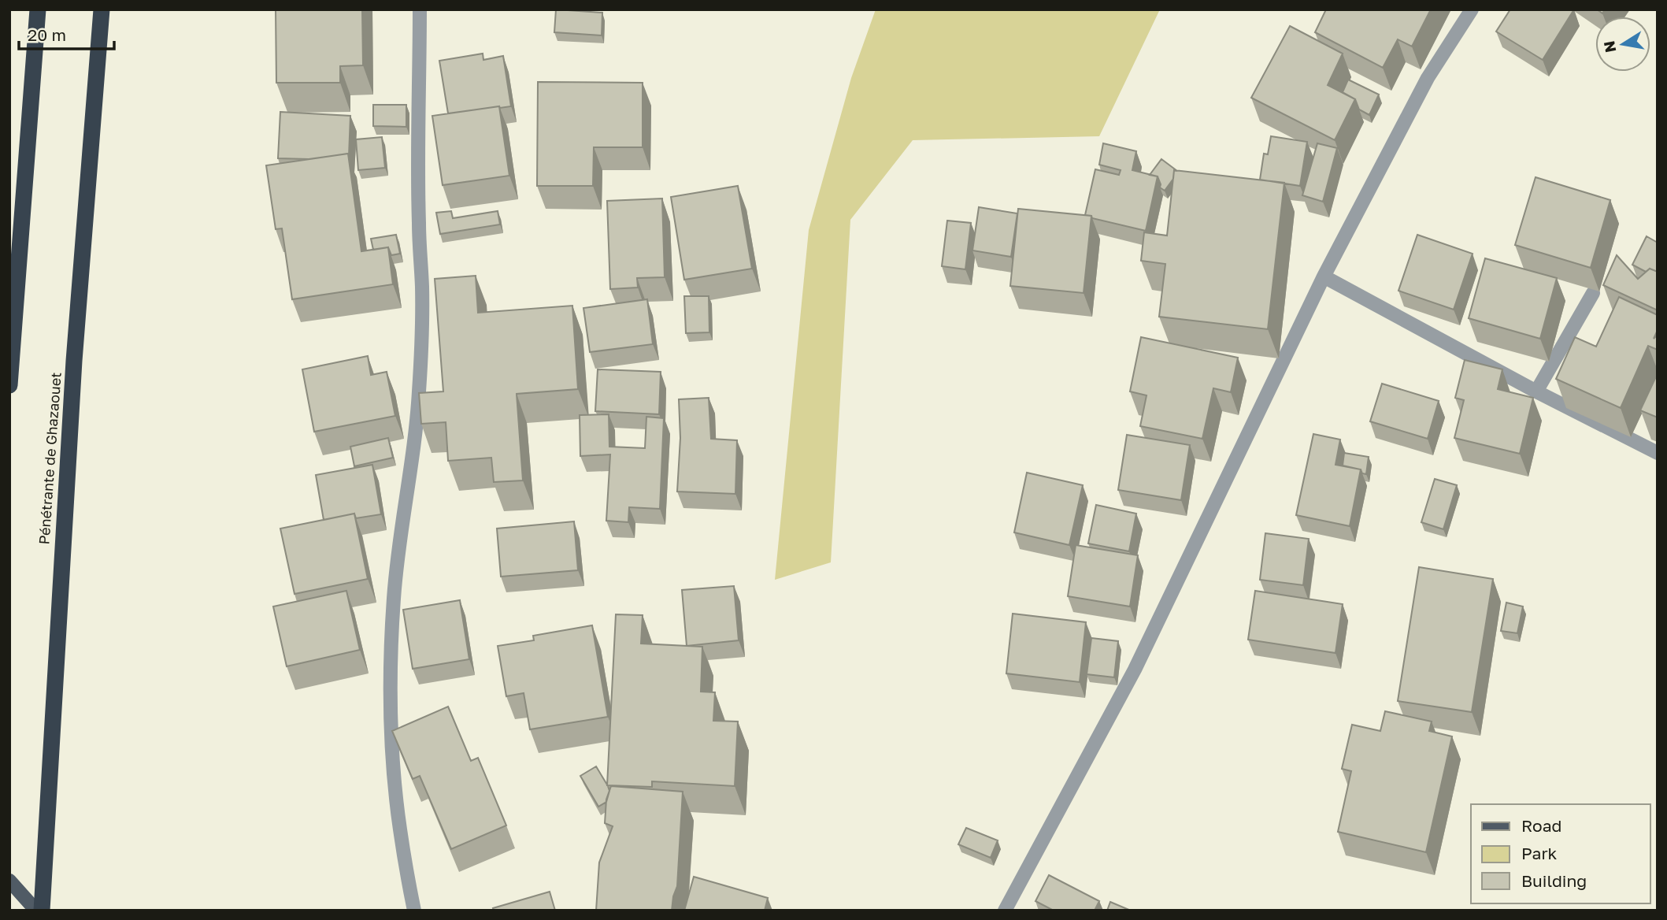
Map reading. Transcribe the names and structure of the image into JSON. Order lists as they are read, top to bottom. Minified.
{"streets":{"highway":["Pénétrante de Ghazaouet"]},"legend":["Road","Park","Building"],"scale_bar":"20 m","north":"left"}
